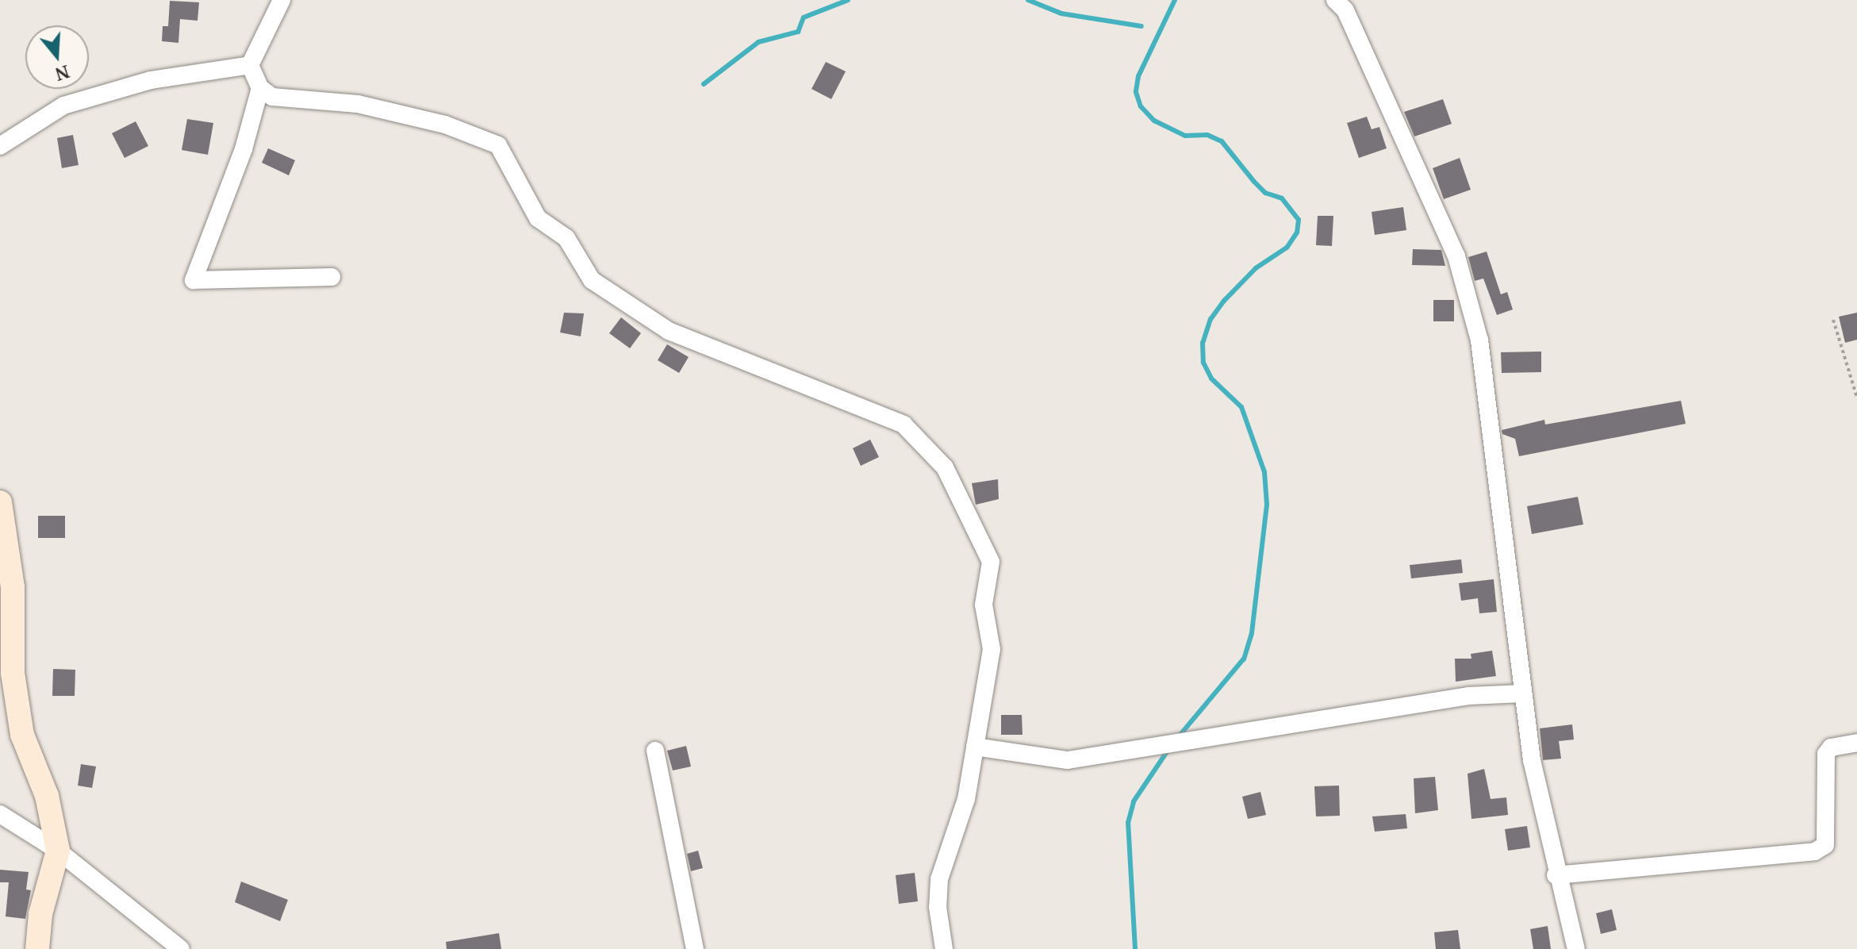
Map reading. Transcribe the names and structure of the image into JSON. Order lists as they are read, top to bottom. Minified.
{"north":"bottom"}
